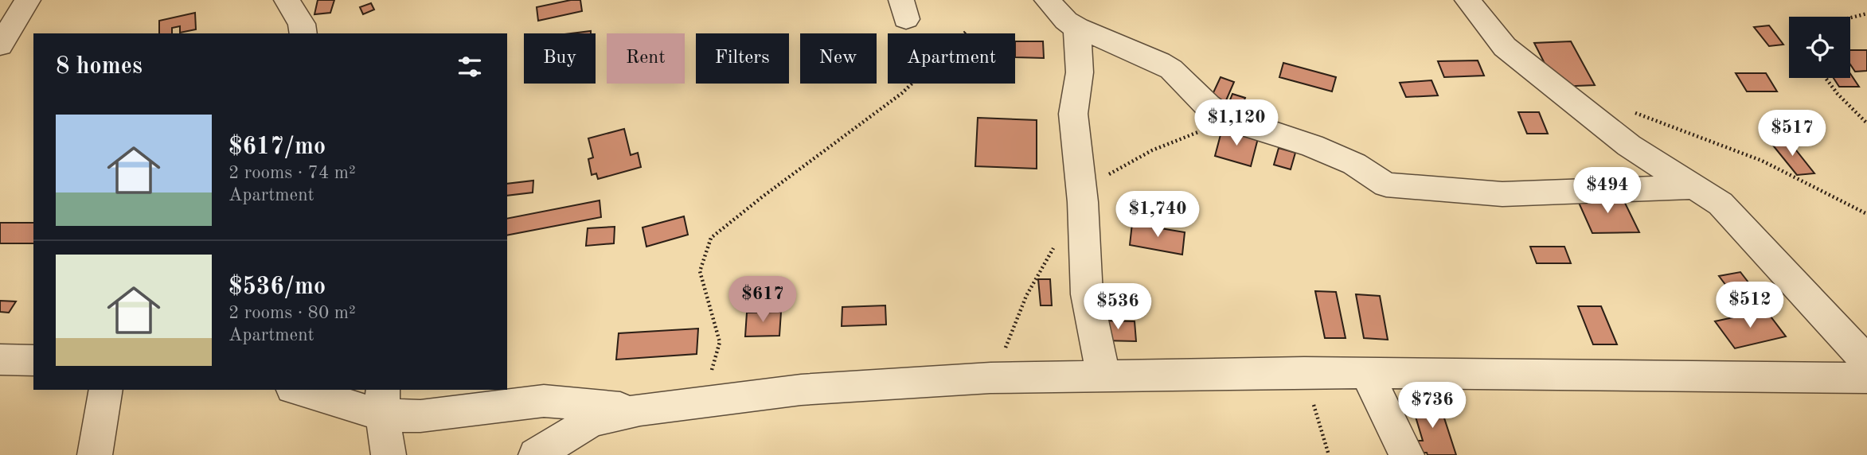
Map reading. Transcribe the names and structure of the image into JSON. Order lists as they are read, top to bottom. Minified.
{"page":{"chip":["Buy","Rent","Filters","New","Apartment"],"heading":"8 homes","price":["$1,120","$517","$494","$1,740","$617","$512","$536","$736"],"list":[{"name":"$617/mo","note":"2 rooms · 74 m² · Apartment"},{"name":"$536/mo","note":"2 rooms · 80 m² · Apartment"}]}}
